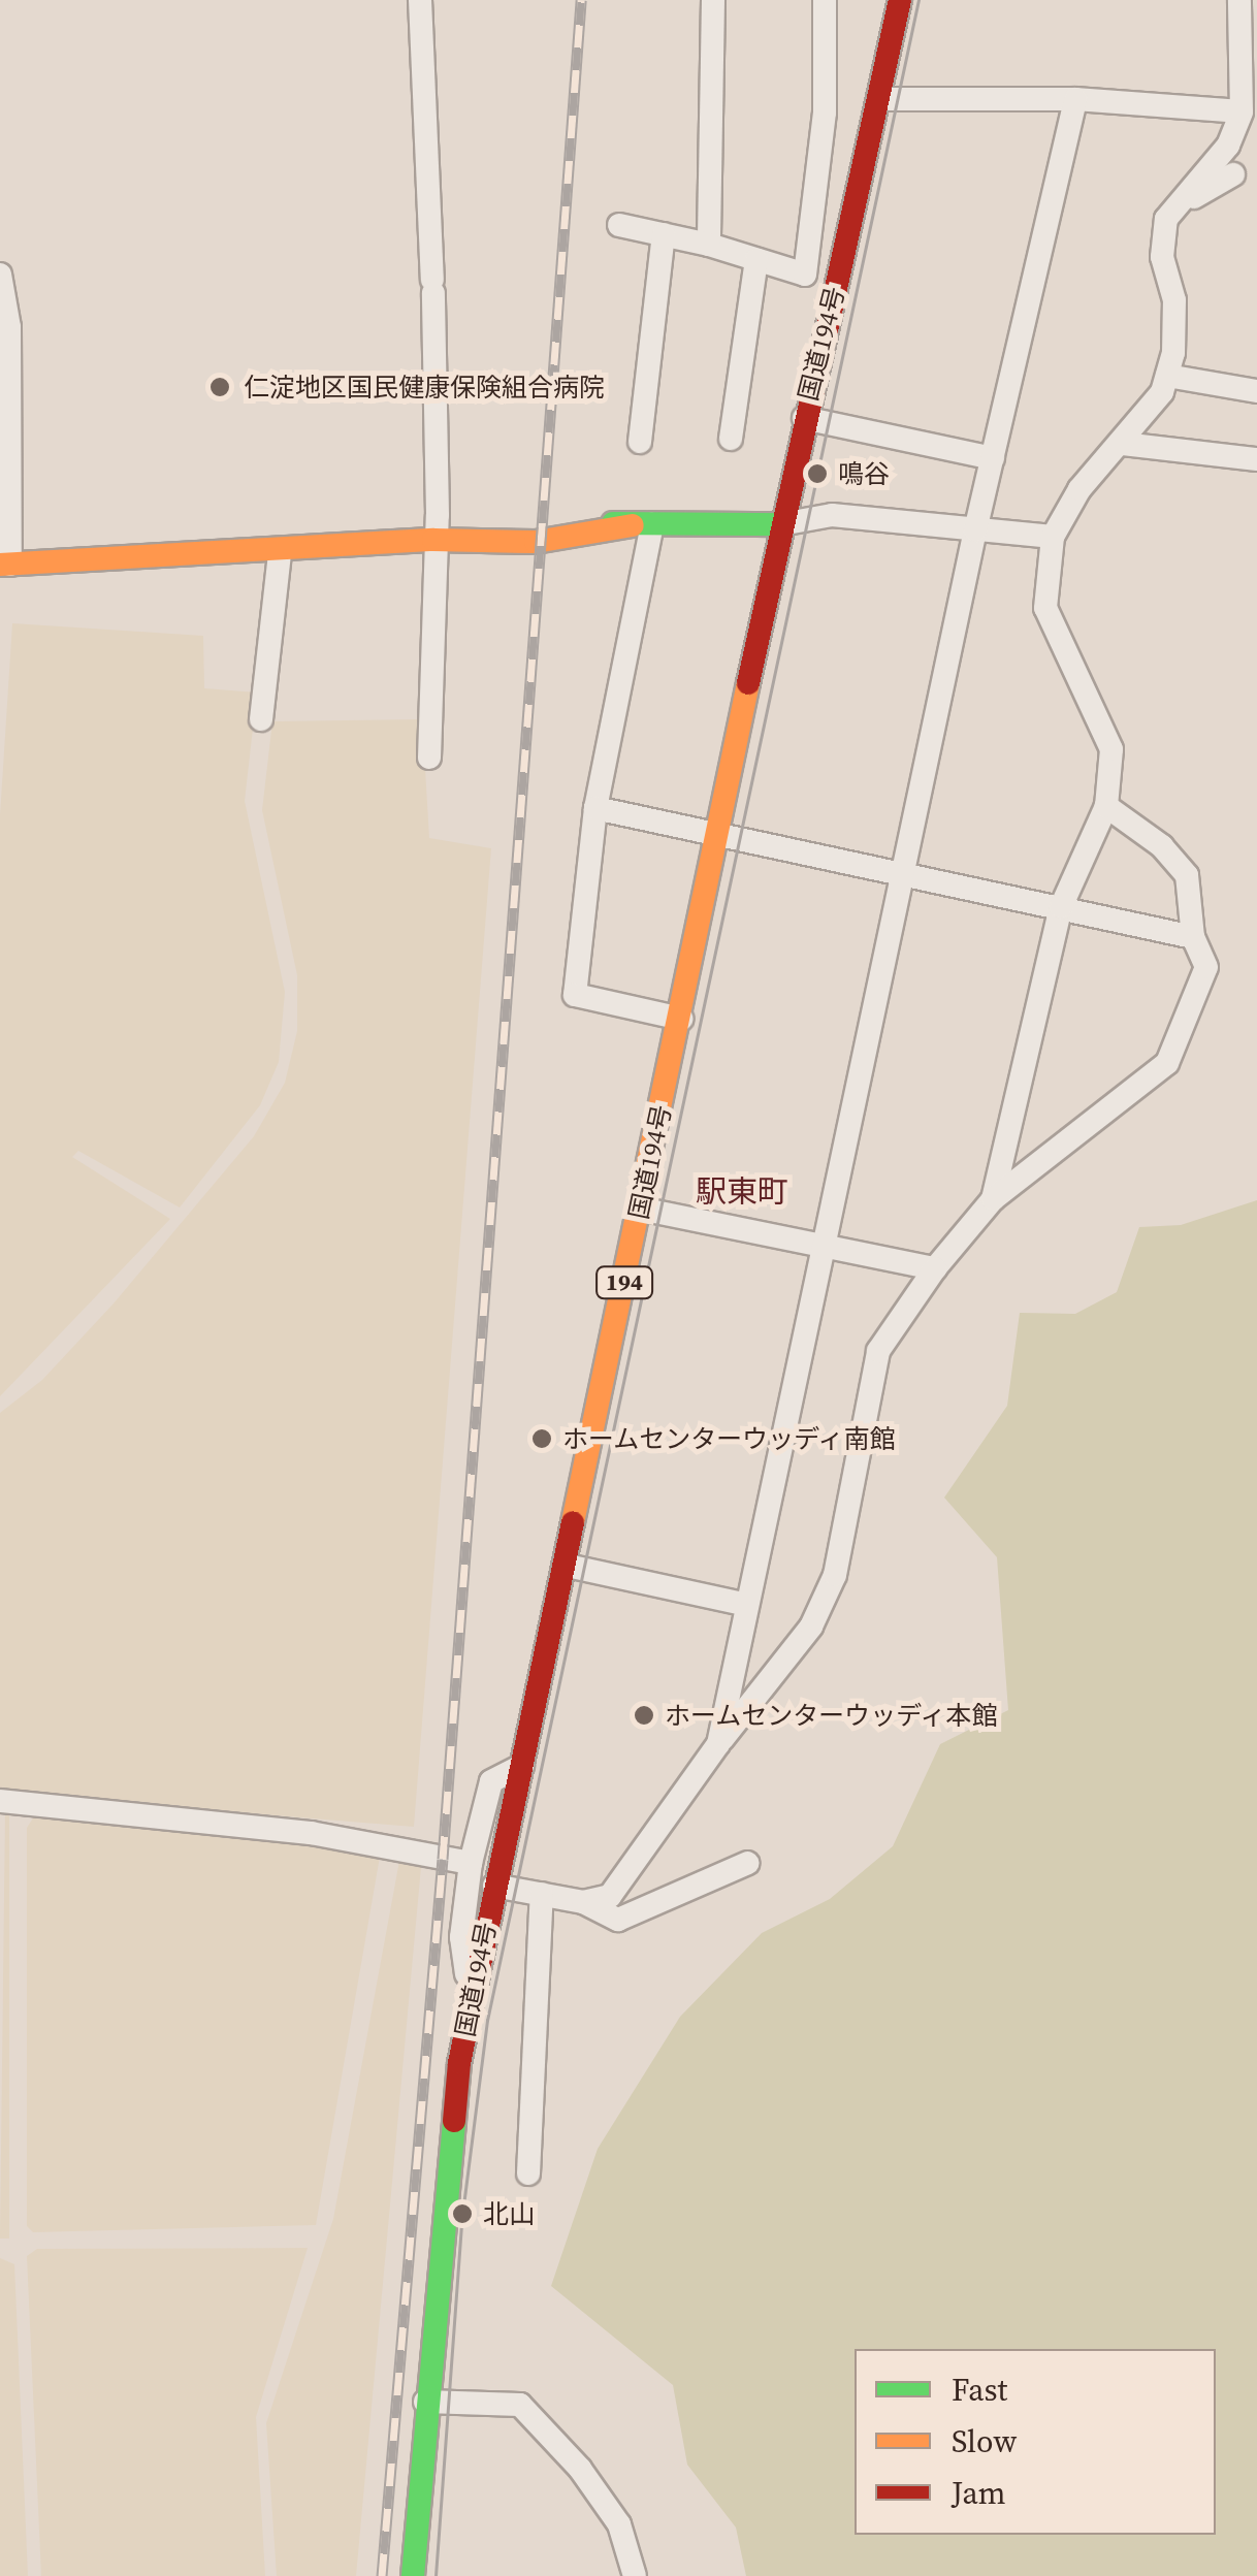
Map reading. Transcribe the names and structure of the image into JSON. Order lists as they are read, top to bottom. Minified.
{"streets":{"main road":["国道194号","194"]},"districts":["駅東町"],"places":["仁淀地区国民健康保険組合病院","鳴谷","ホームセンターウッディ南館","ホームセンターウッディ本館","北山"],"legend":["Fast","Slow","Jam"]}
